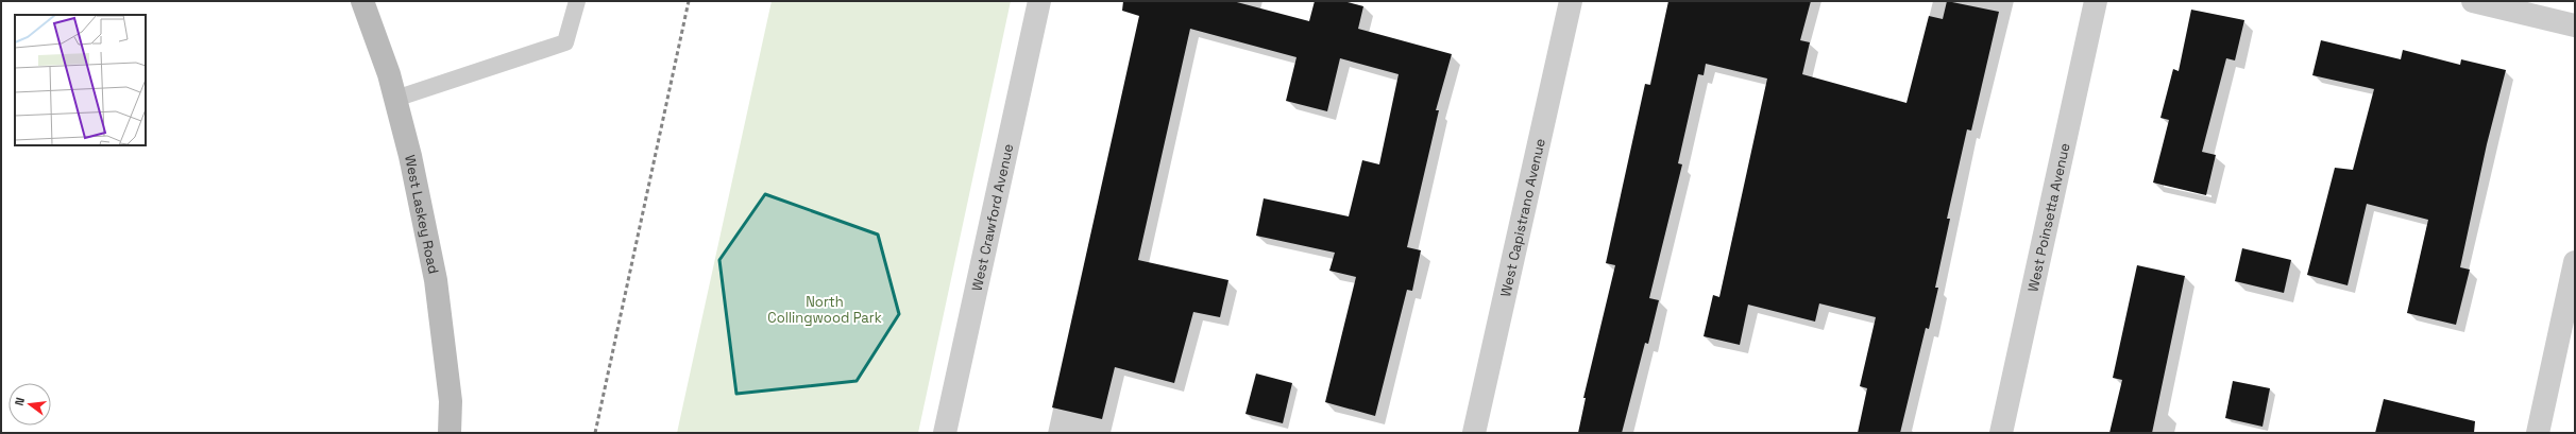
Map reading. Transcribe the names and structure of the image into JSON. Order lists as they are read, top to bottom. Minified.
{"streets":{"main road":["West Laskey Road"],"street":["West Crawford Avenue","West Capistrano Avenue","West Poinsetta Avenue"]},"parks":["North Collingwood Park"],"north":"left"}
